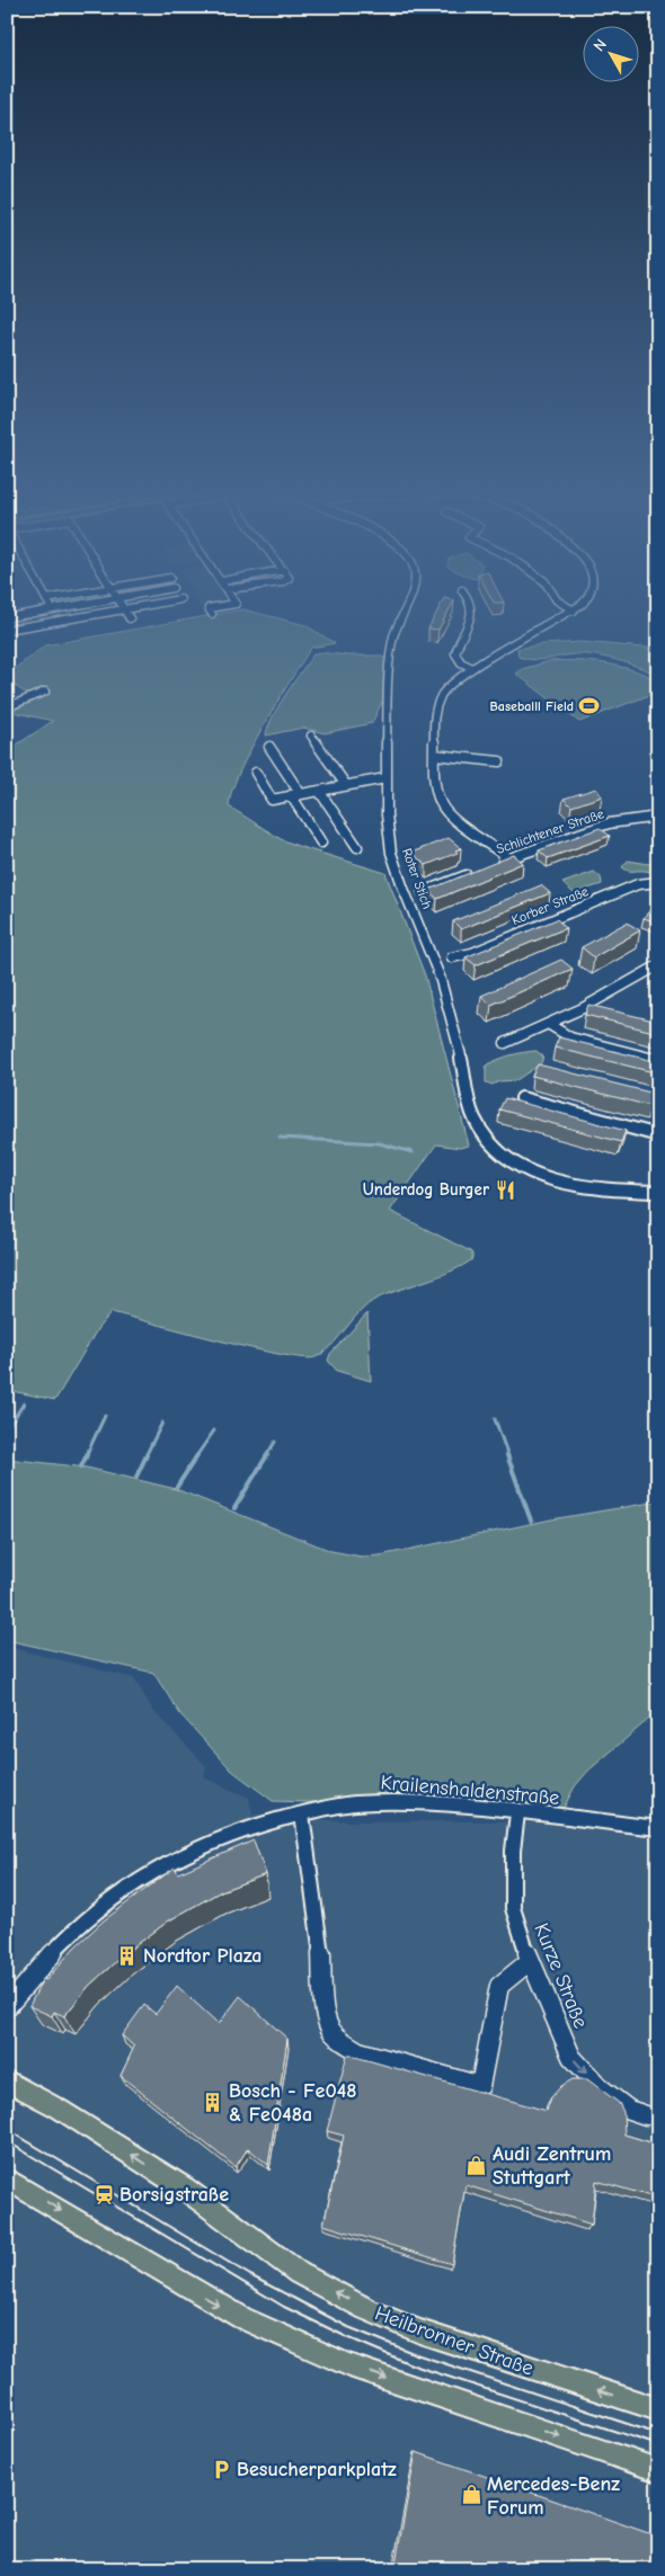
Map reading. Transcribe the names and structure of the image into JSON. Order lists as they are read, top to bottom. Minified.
{"streets":{"main road":["Heilbronner Straße"],"street":["Schlichtener Straße","Roter Stich","Korber Straße","Krailenshaldenstraße","Kurze Straße"]},"crossings":[["Krailenshaldenstraße","Kurze Straße"]],"one_way":["Kurze Straße"],"places":{"sports":["Baseballl Field"],"restaurant":["Underdog Burger"],"building":["Nordtor Plaza","Bosch - Fe048 & Fe048a"],"shop":["Audi Zentrum Stuttgart","Mercedes-Benz Forum"],"station":["Borsigstraße"],"parking":["Besucherparkplatz"]},"north":"top left"}
